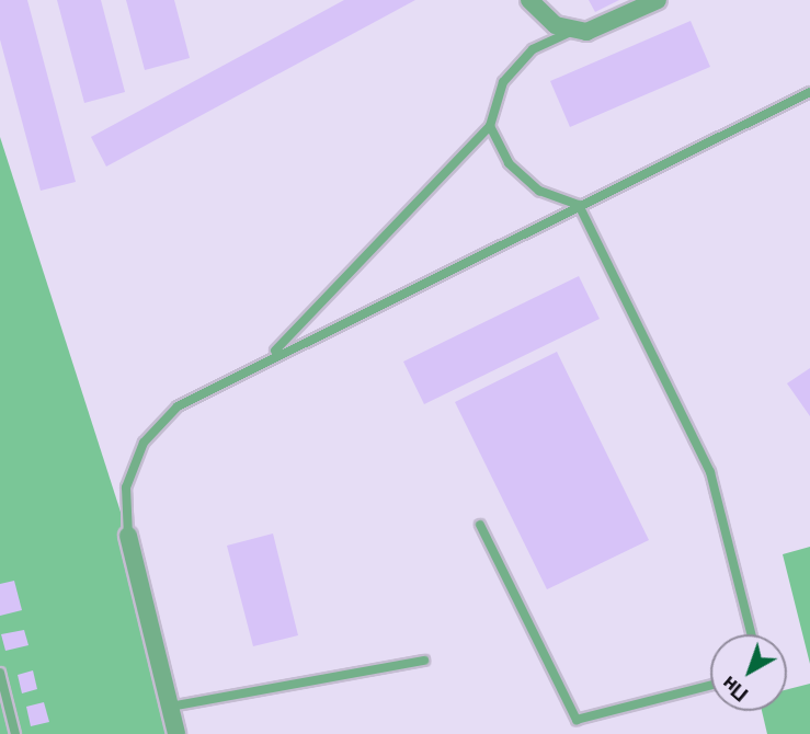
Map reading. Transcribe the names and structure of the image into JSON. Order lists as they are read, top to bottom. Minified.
{"north":"bottom left"}
